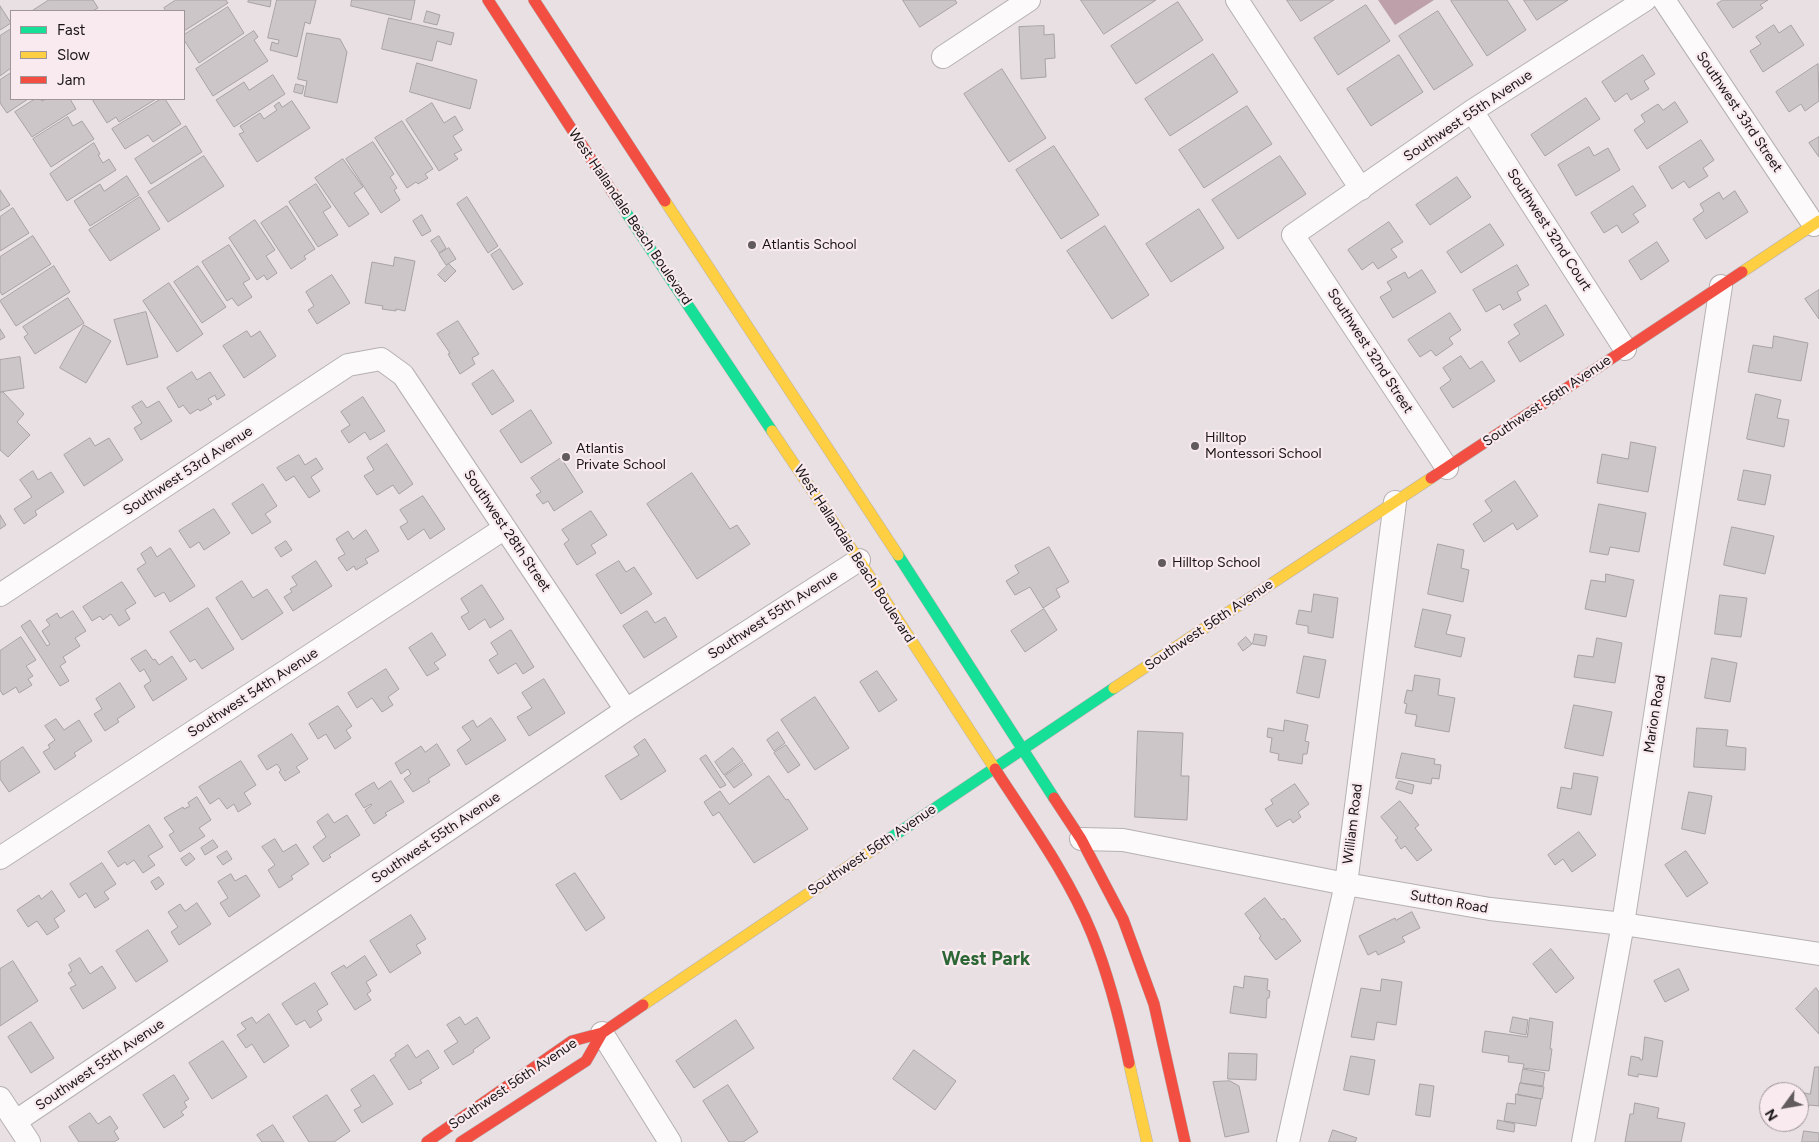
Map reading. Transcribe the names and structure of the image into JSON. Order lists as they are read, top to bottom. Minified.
{"streets":{"main road":["West Hallandale Beach Boulevard","Southwest 56th Avenue"],"street":["Southwest 33rd Street","Southwest 55th Avenue","Southwest 32nd Court","Southwest 32nd Street","Southwest 53rd Avenue","Southwest 28th Street","Southwest 54th Avenue","Marion Road","William Road","Sutton Road"]},"crossings":[["Southwest 33rd Street","Southwest 56th Avenue"],["Southwest 55th Avenue","West Hallandale Beach Boulevard"],["Southwest 55th Avenue","Southwest 32nd Court"],["Southwest 55th Avenue","Southwest 32nd Street"],["Southwest 55th Avenue","Southwest 28th Street"],["West Hallandale Beach Boulevard","Southwest 56th Avenue"],["Southwest 32nd Court","Southwest 56th Avenue"],["Southwest 32nd Street","Southwest 56th Avenue"],["Southwest 56th Avenue","Marion Road"],["Southwest 56th Avenue","William Road"],["Southwest 53rd Avenue","Southwest 28th Street"],["Southwest 28th Street","Southwest 54th Avenue"],["Marion Road","Sutton Road"],["William Road","Sutton Road"]],"districts":["West Park"],"places":["Atlantis School","Hilltop Montessori School","Atlantis Private School","Hilltop School"],"legend":["Fast","Slow","Jam"],"north":"bottom left"}
